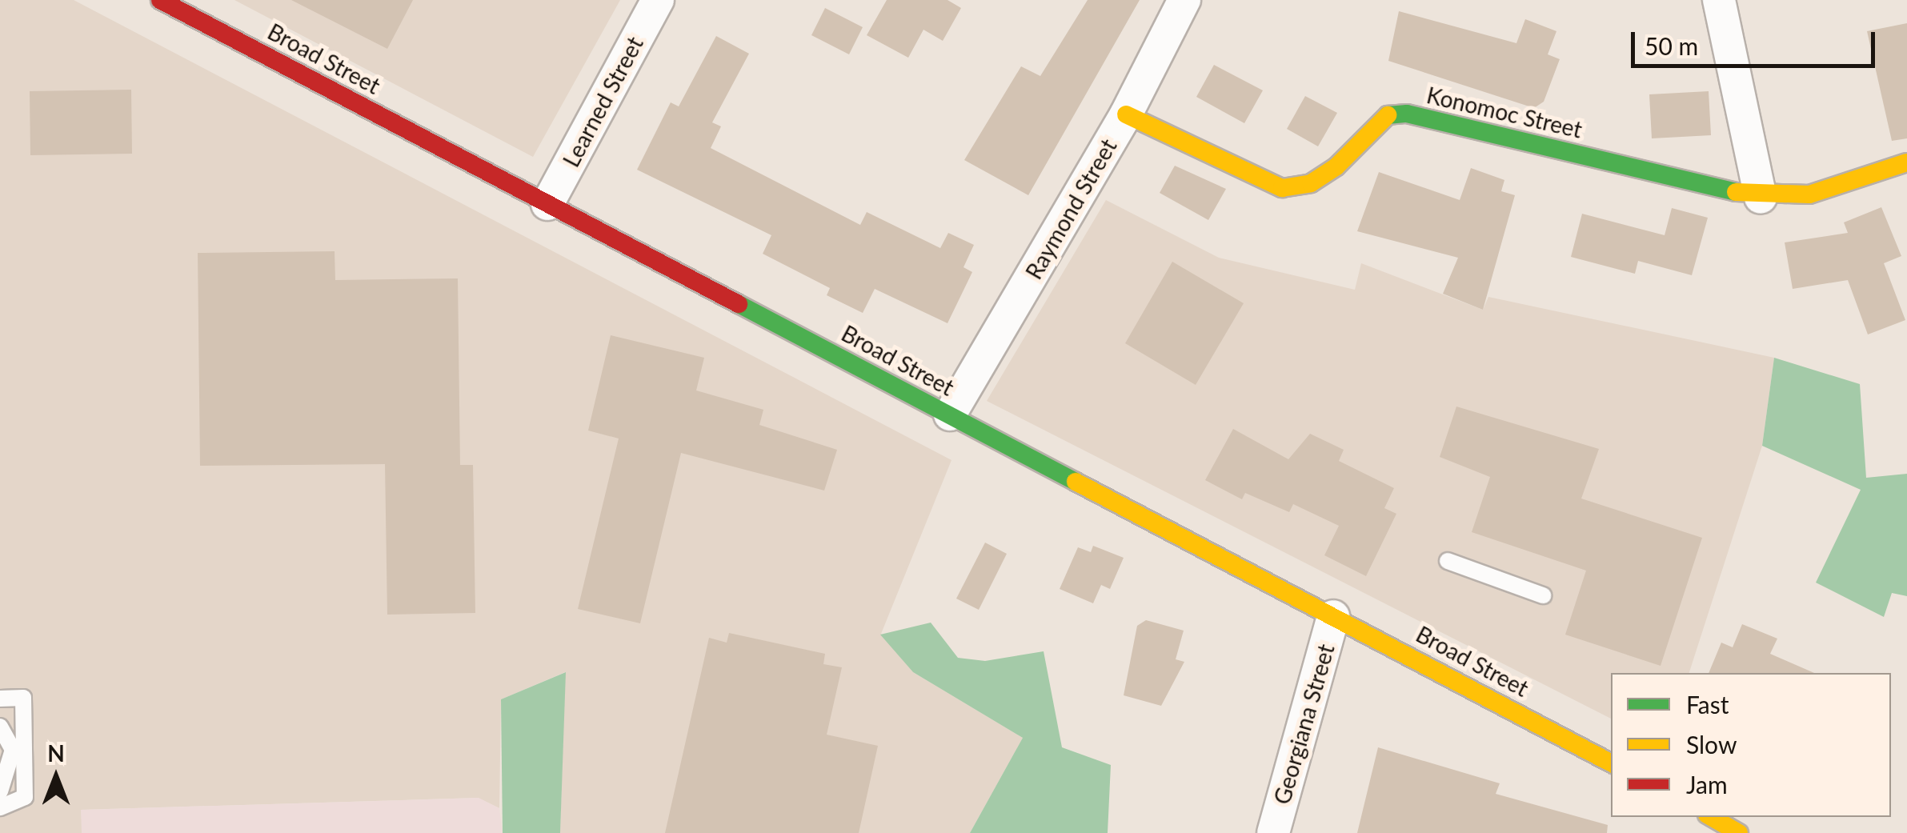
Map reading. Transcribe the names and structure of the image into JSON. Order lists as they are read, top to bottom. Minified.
{"streets":{"main road":["Broad Street","Konomoc Street"],"street":["Learned Street","Raymond Street","Georgiana Street"]},"crossings":[["Broad Street","Learned Street"],["Broad Street","Raymond Street"],["Broad Street","Georgiana Street"],["Konomoc Street","Raymond Street"]],"legend":["Fast","Slow","Jam"],"scale_bar":"50 m","north":"top"}
